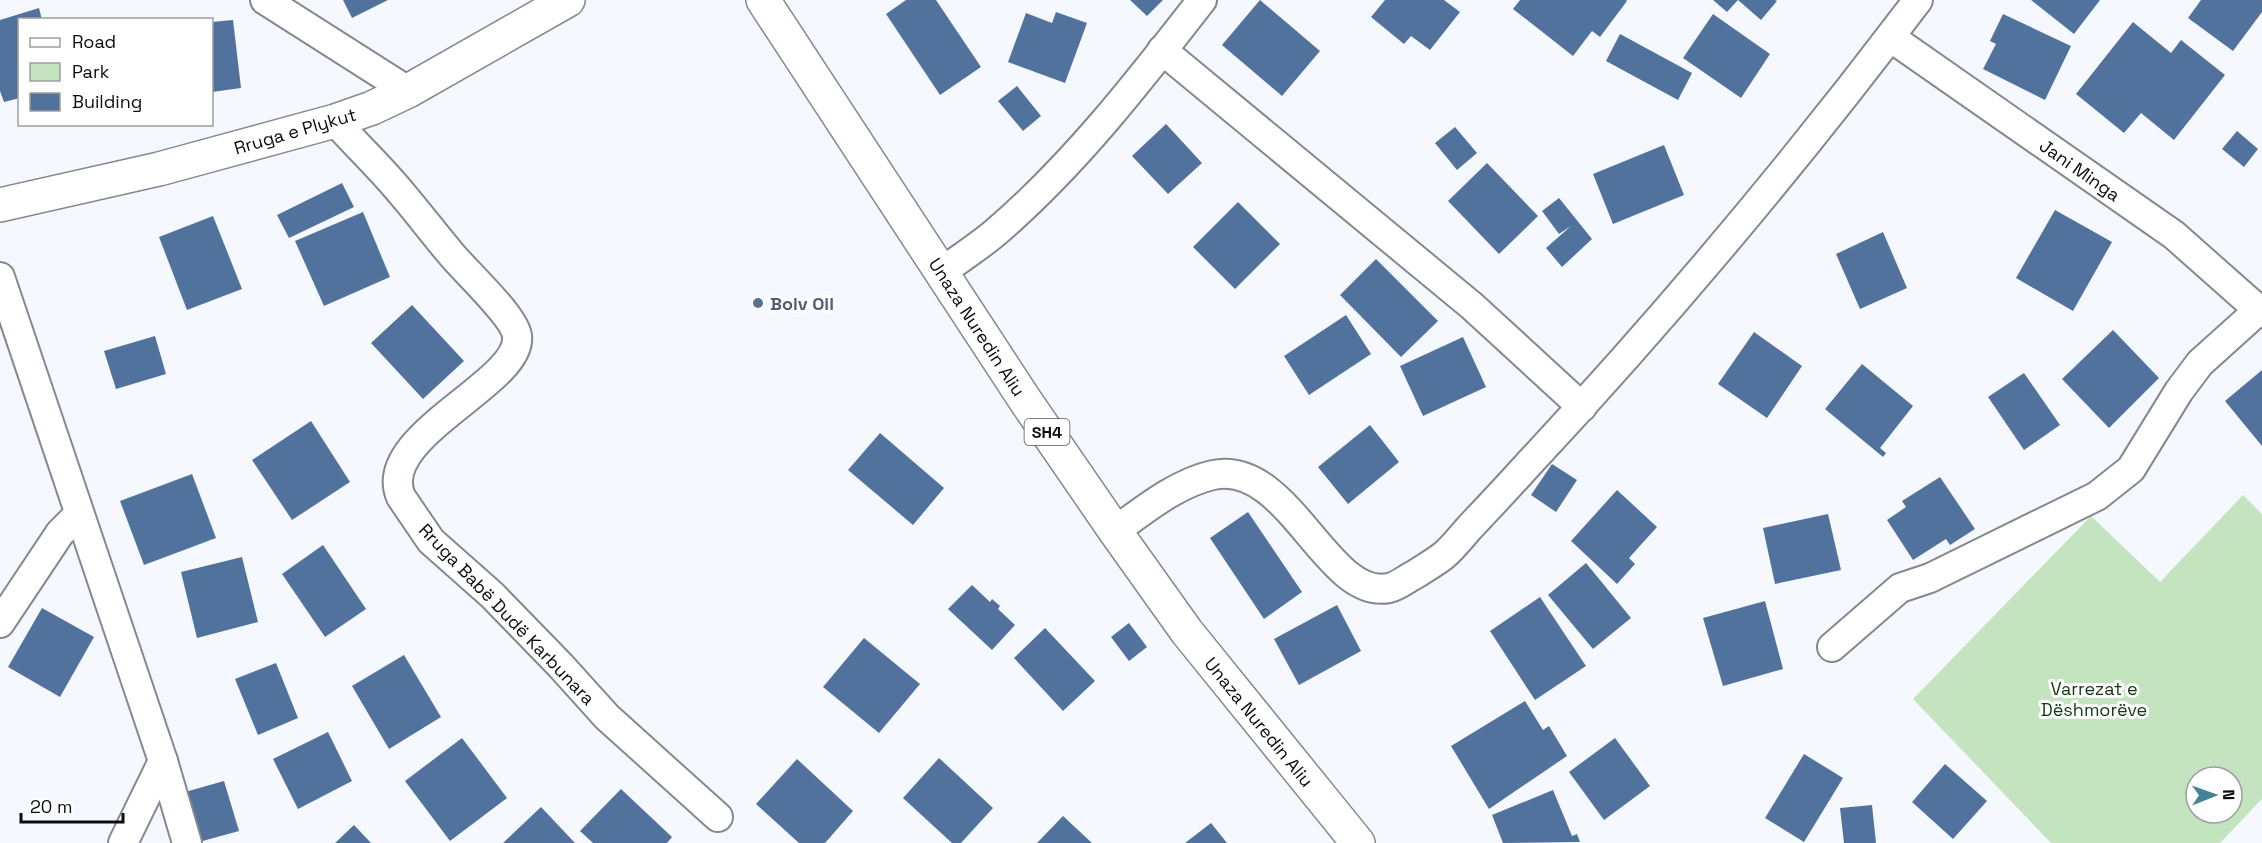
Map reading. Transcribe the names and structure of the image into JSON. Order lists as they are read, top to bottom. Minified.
{"streets":{"main road":["Rruga e Plykut","Unaza Nuredin Aliu","SH4"],"street":["Jani Minga","Rruga Babë Dudë Karbunara"]},"crossings":[["Rruga e Plykut","Rruga Babë Dudë Karbunara"]],"parks":["Varrezat e Dëshmorëve"],"places":["Bolv Oil"],"legend":["Road","Park","Building"],"scale_bar":"20 m","north":"right"}
